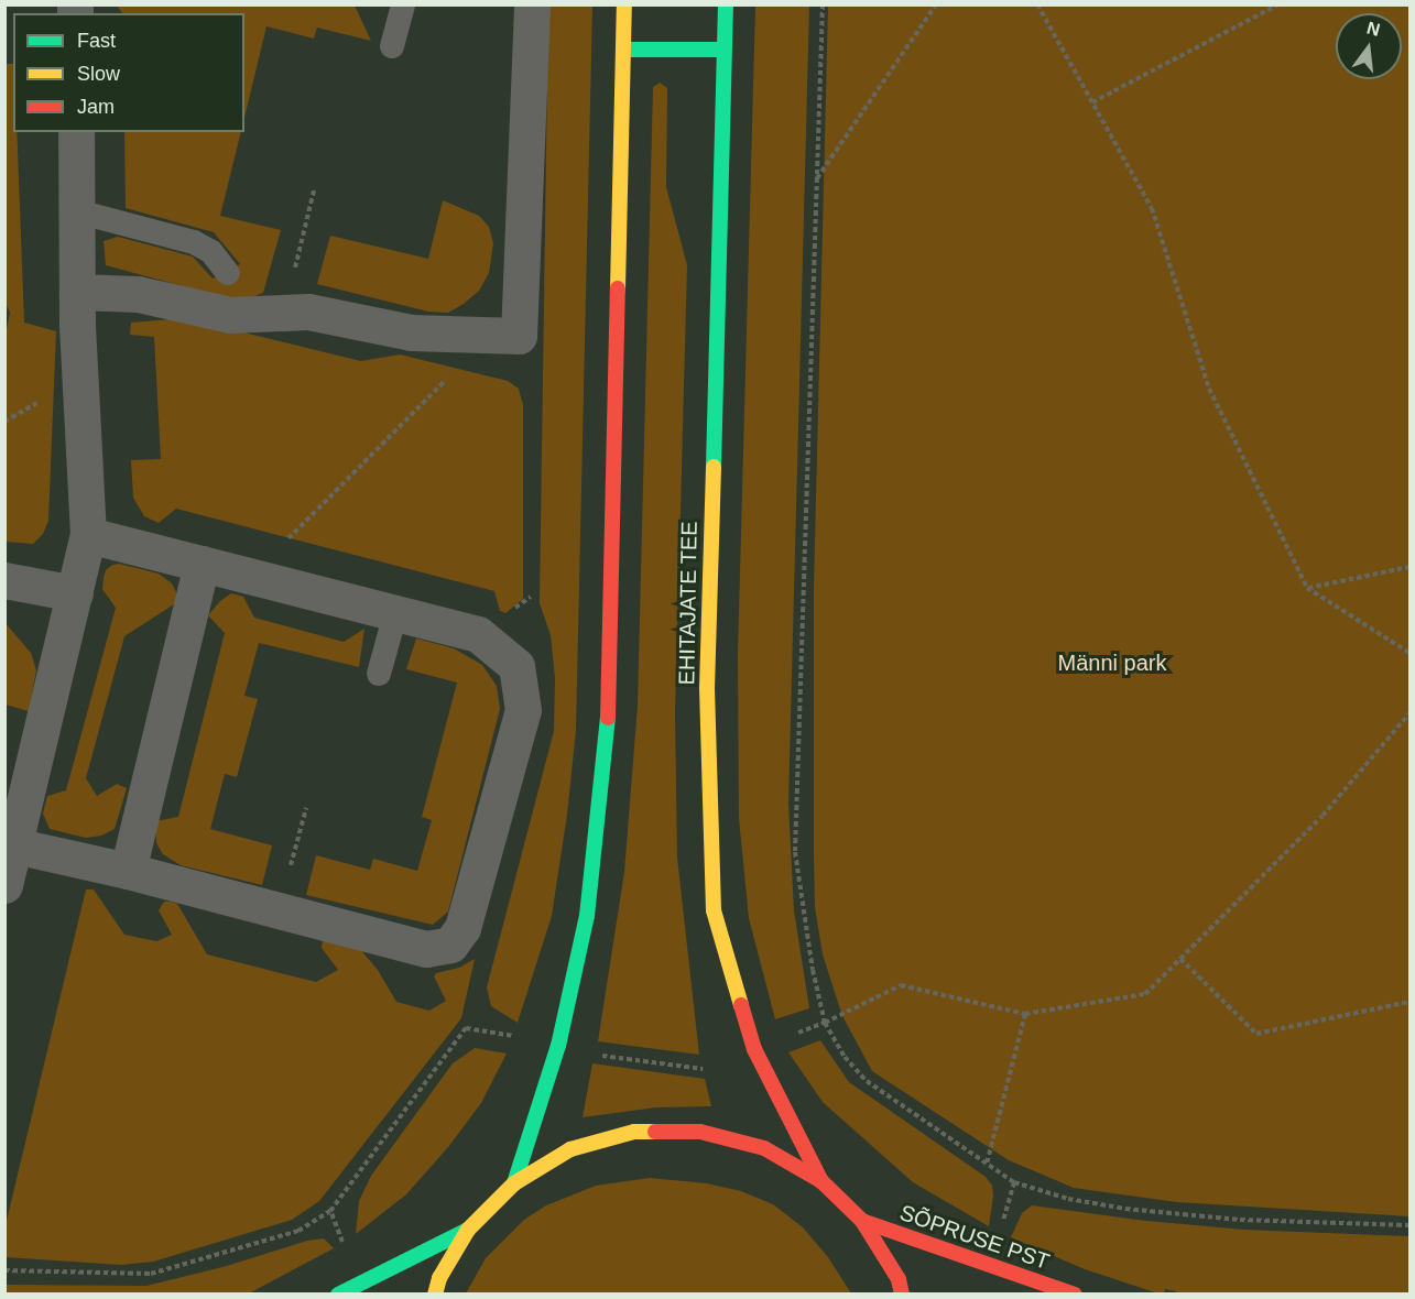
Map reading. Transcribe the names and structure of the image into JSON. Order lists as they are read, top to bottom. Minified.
{"streets":{"main road":["EHITAJATE TEE","SÕPRUSE PST"]},"parks":["Männi park"],"legend":["Fast","Slow","Jam"],"north":"top"}
